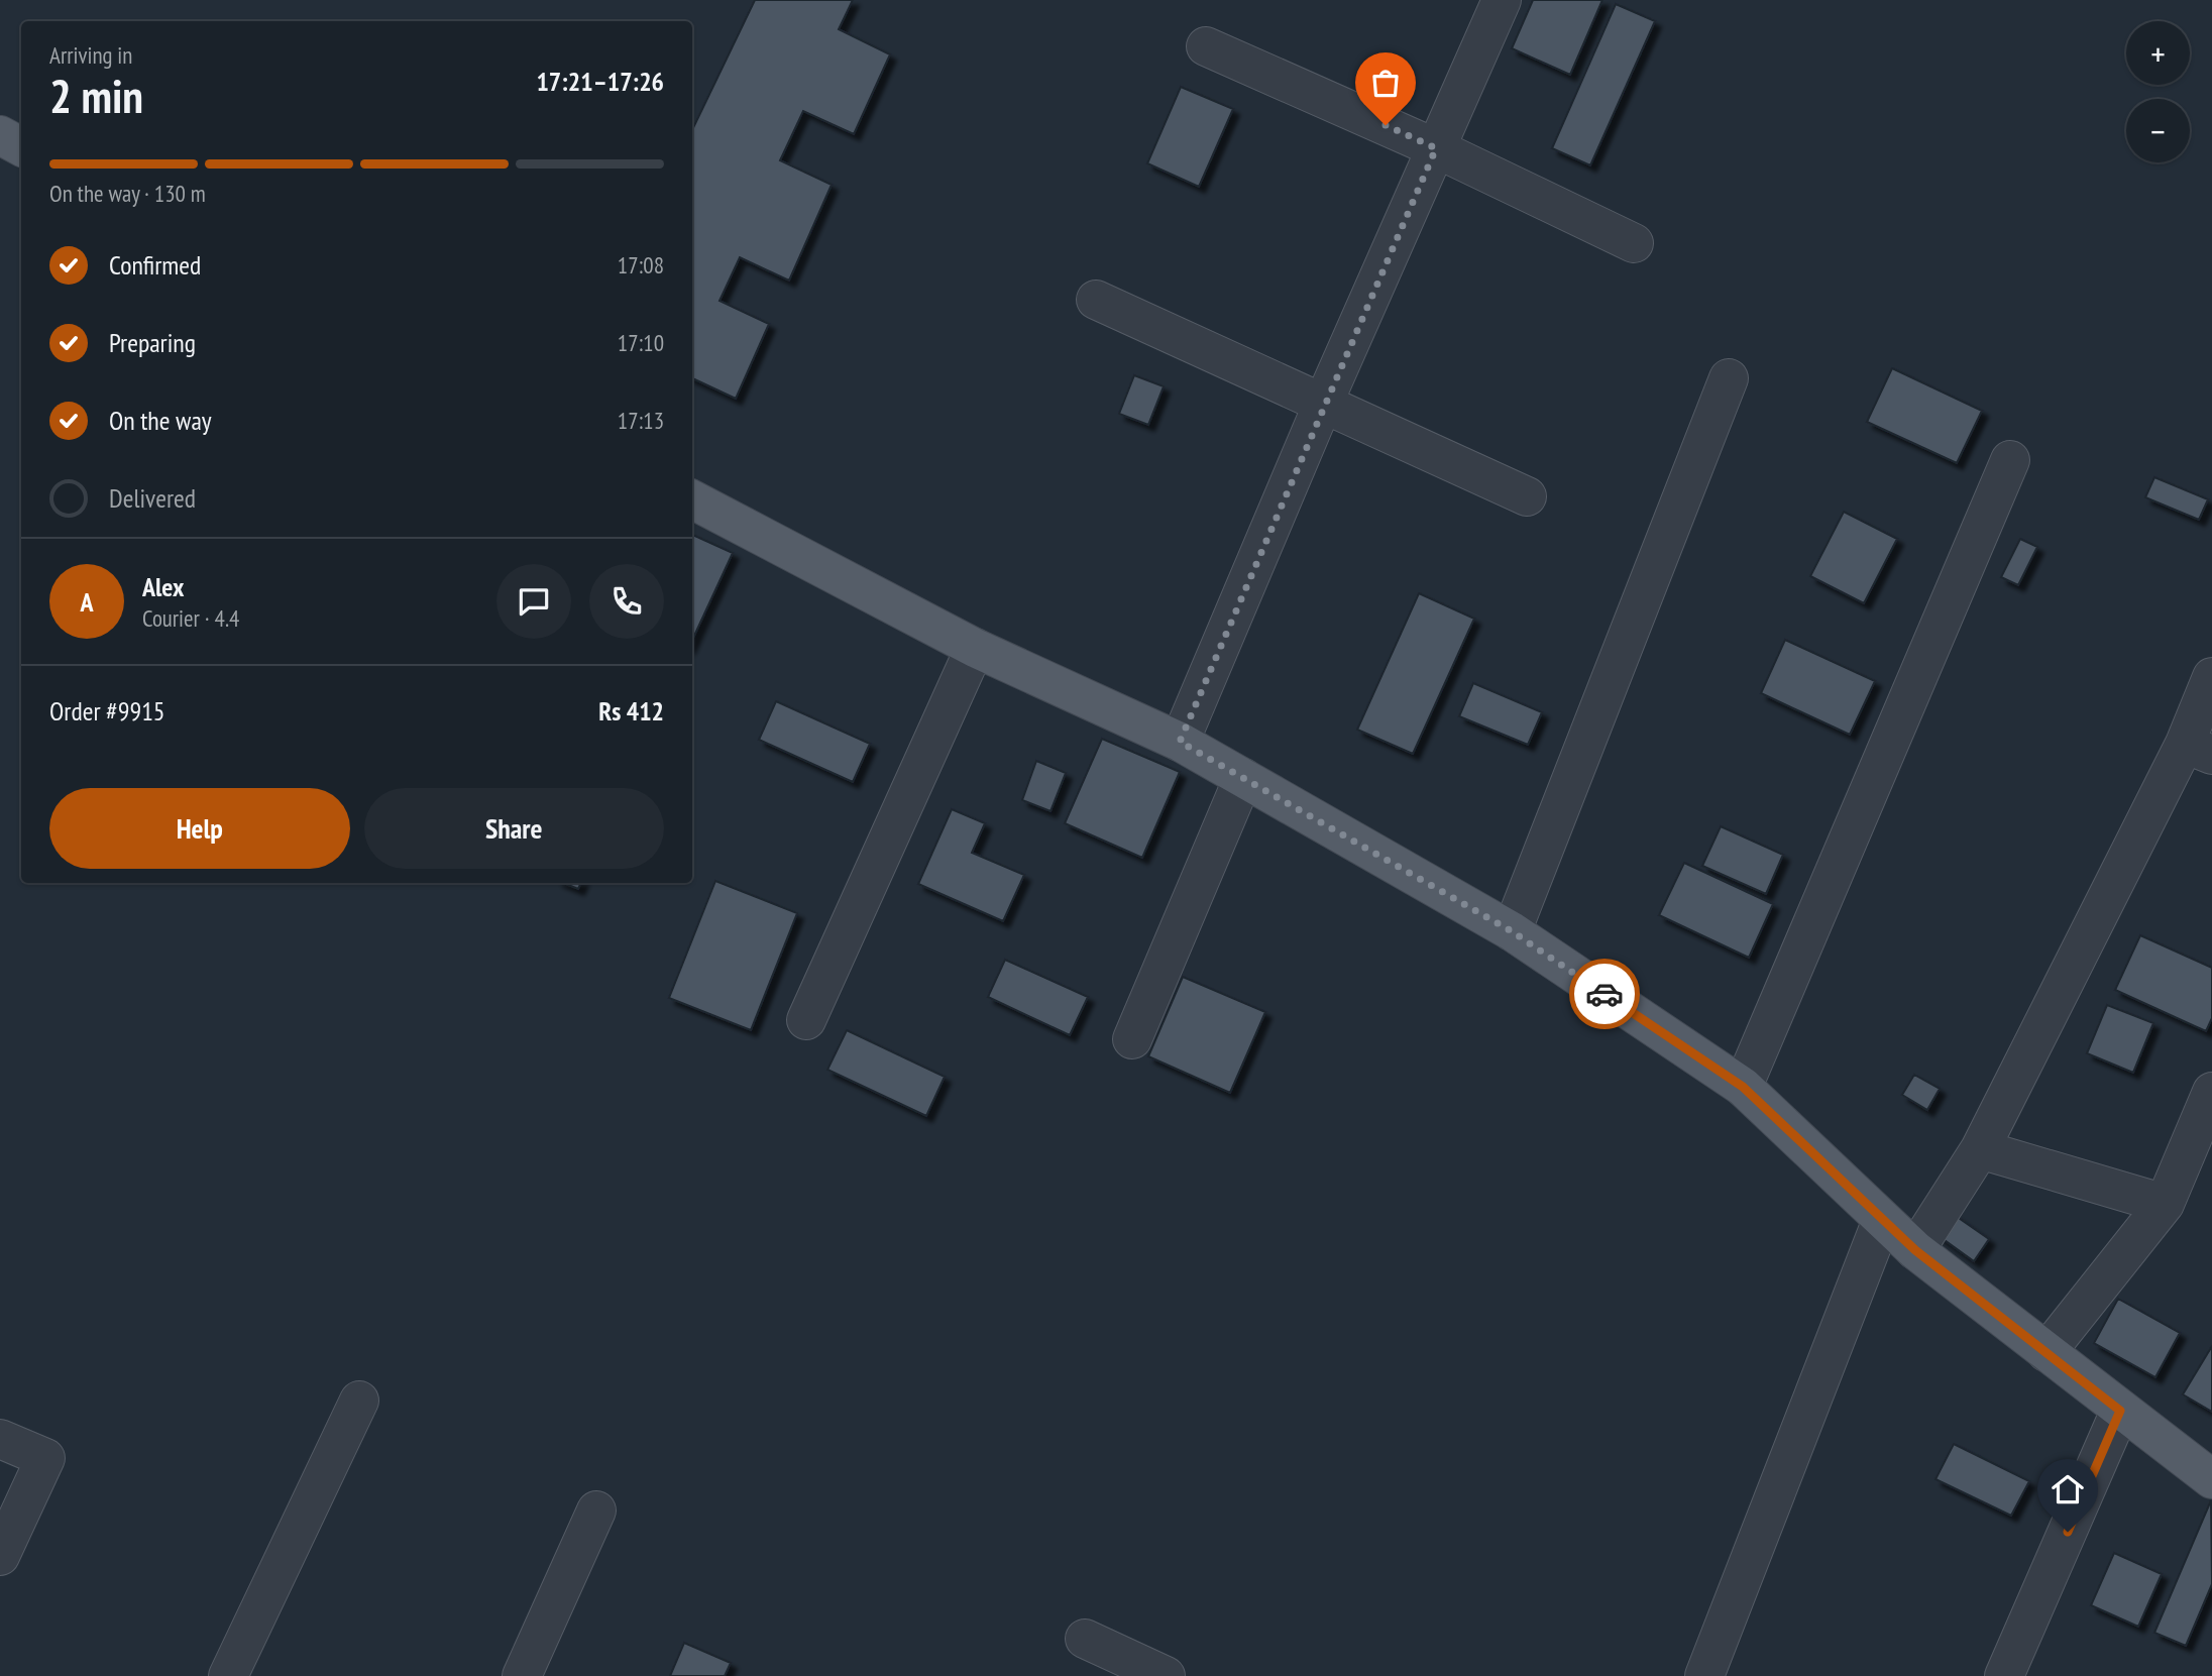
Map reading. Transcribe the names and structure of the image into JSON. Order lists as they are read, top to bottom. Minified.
{"page":{"map_buttons":["+","−"],"heading":["2 min","Arriving in","17:21–17:26"],"panel":["Alex","Courier · 4.4","Order #9915","Rs 412"],"bar":"On the way · 130 m","list":[["Confirmed","17:08"],["Preparing","17:10"],["On the way","17:13"],"Delivered"],"round":"A","buttons":["Help","Share"]}}
